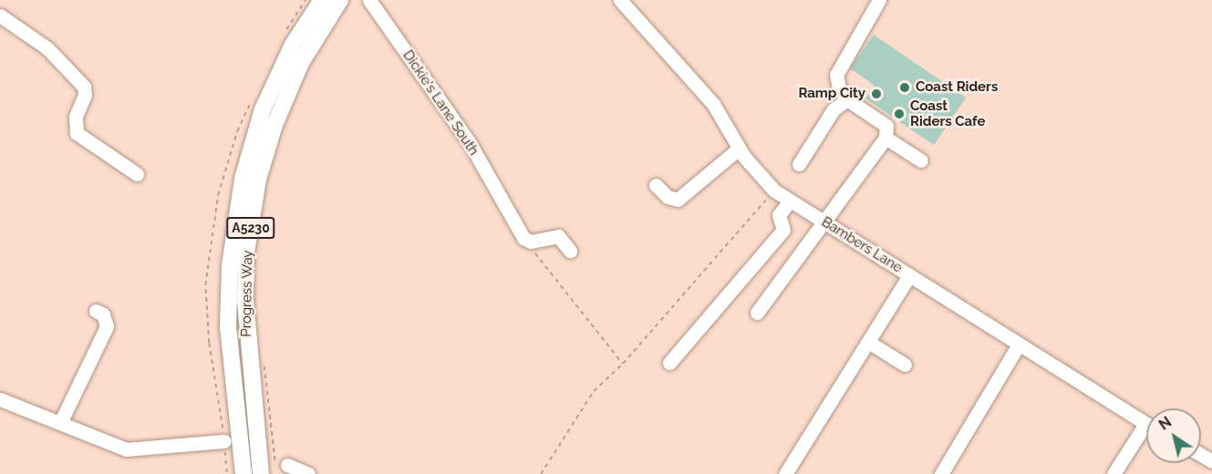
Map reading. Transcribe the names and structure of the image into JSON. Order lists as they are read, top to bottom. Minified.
{"streets":{"main road":["A5230","Progress Way"],"street":["Dickie's Lane South","Bambers Lane"]},"places":["Coast Riders","Ramp City","Coast Riders Cafe"],"north":"top left"}
